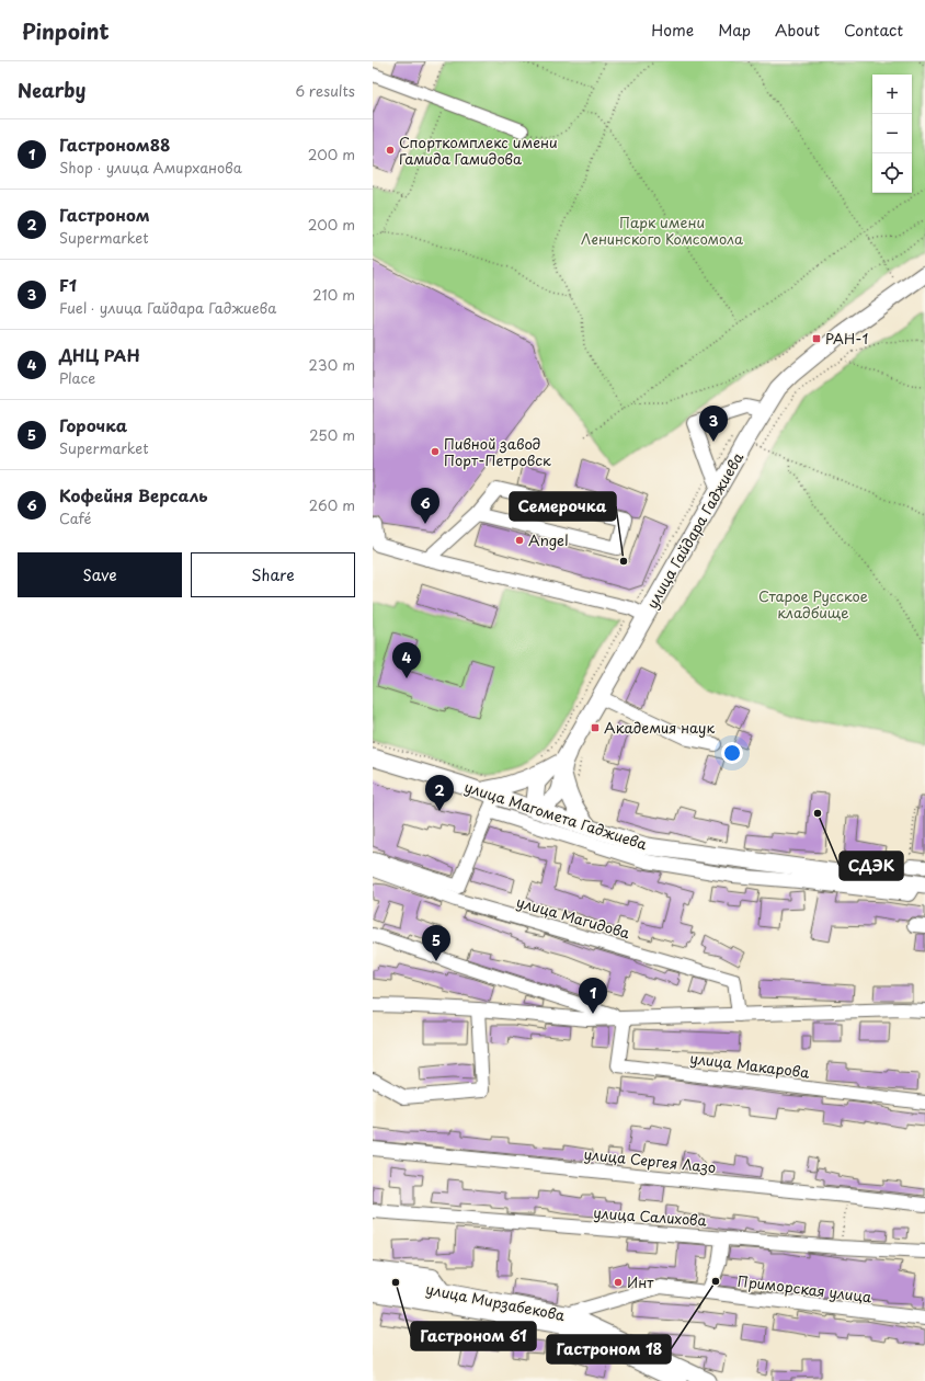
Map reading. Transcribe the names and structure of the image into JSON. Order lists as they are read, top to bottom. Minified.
{"streets":{"main road":["улица Гайдара Гаджиева","улица Магомета Гаджиева","улица Мирзабекова"],"street":["улица Магидова","улица Макарова","улица Сергея Лазо","улица Салихова","Приморская улица"]},"crossings":[["улица Гайдара Гаджиева","улица Магомета Гаджиева"],["Приморская улица","улица Мирзабекова"]],"parks":["Парк имени Ленинского Комсомола","Старое Русское кладбище"],"places":{"other":["Спорткомплекс имени Гамида Гамидова","Пивной завод Порт-Петровск","Angel","Семерочка","СДЭК","Гастроном 18","Гастроном 61","Инт"],"transit":["РАН-1","Академия наук"]},"page":{"header":"Pinpoint","nav":["Home","Map","About","Contact"],"heading":["Nearby","6 results"],"map_buttons":["+","−"],"list":[{"mark":"1","name":"Гастроном88","note":"Shop · улица Амирханова","value":"200 m"},{"mark":"2","name":"Гастроном","note":"Supermarket","value":"200 m"},{"mark":"3","name":"F1","note":"Fuel · улица Гайдара Гаджиева","value":"210 m"},{"mark":"4","name":"ДНЦ РАН","note":"Place","value":"230 m"},{"mark":"5","name":"Горочка","note":"Supermarket","value":"250 m"},{"mark":"6","name":"Кофейня Версаль","note":"Café","value":"260 m"}],"pins":["3","6","4","2","5","1"],"buttons":["Save","Share"]}}
